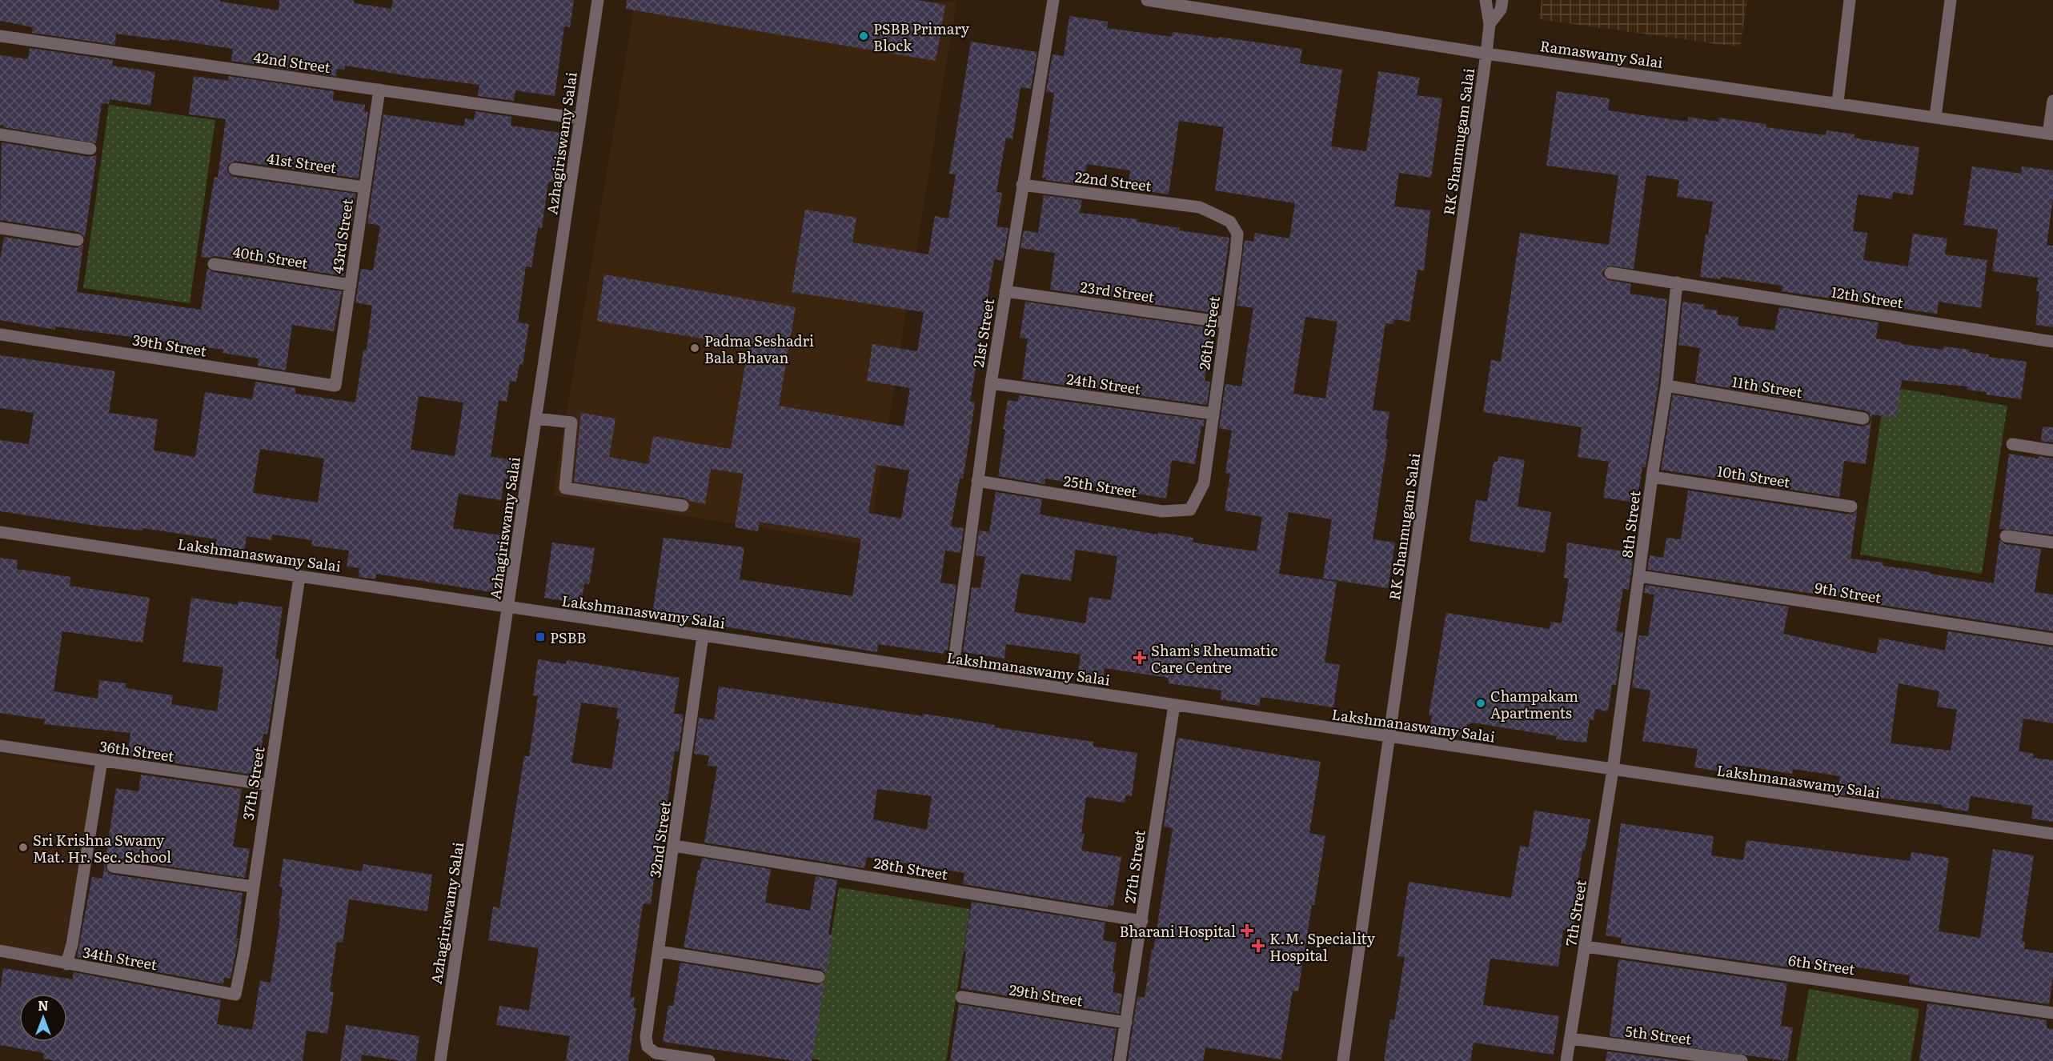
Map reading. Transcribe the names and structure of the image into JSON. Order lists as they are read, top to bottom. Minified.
{"streets":{"street":["Ramaswamy Salai","42nd Street","RK Shanmugam Salai","Azhagiriswamy Salai","41st Street","22nd Street","43rd Street","40th Street","23rd Street","12th Street","21st Street","26th Street","39th Street","24th Street","11th Street","10th Street","25th Street","8th Street","Lakshmanaswamy Salai","9th Street","36th Street","37th Street","32nd Street","27th Street","28th Street","7th Street","34th Street","6th Street","29th Street","5th Street"]},"crossings":[["Ramaswamy Salai","RK Shanmugam Salai"],["42nd Street","Azhagiriswamy Salai"],["42nd Street","43rd Street"],["RK Shanmugam Salai","Lakshmanaswamy Salai"],["Azhagiriswamy Salai","Lakshmanaswamy Salai"],["41st Street","43rd Street"],["22nd Street","21st Street"],["22nd Street","26th Street"],["43rd Street","40th Street"],["43rd Street","39th Street"],["23rd Street","21st Street"],["23rd Street","26th Street"],["12th Street","8th Street"],["21st Street","24th Street"],["21st Street","25th Street"],["21st Street","Lakshmanaswamy Salai"],["26th Street","24th Street"],["26th Street","25th Street"],["11th Street","8th Street"],["10th Street","8th Street"],["8th Street","Lakshmanaswamy Salai"],["8th Street","9th Street"],["8th Street","7th Street"],["Lakshmanaswamy Salai","37th Street"],["Lakshmanaswamy Salai","32nd Street"],["Lakshmanaswamy Salai","27th Street"],["Lakshmanaswamy Salai","7th Street"],["36th Street","37th Street"],["37th Street","34th Street"],["32nd Street","28th Street"],["27th Street","28th Street"],["27th Street","29th Street"],["7th Street","6th Street"],["7th Street","5th Street"]],"places":{"other":["PSBB Primary Block","Padma Seshadri Bala Bhavan","Champakam Apartments","Sri Krishna Swamy Mat. Hr. Sec. School"],"transit":["PSBB"],"health":["Sham's Rheumatic Care Centre","Bharani Hospital","K.M. Speciality Hospital"]},"north":"top"}
